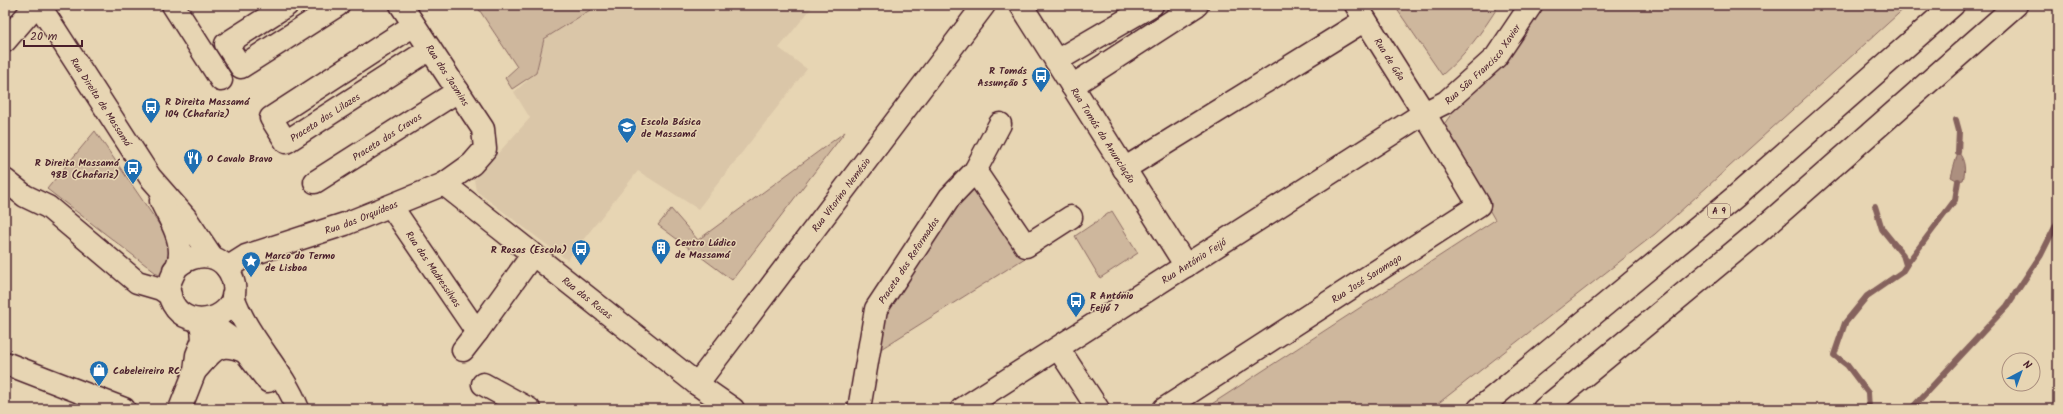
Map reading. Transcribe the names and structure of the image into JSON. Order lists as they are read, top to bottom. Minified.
{"streets":{"main road":["Rua de Gôa","Rua São Francisco Xavier","Rua dos Jasmins","Rua Direita de Massamá","Praceta dos Lilazes","Rua Tomás da Anunciação","Praceta dos Cravos","Rua Vitorino Nemésio","A 9","Rua das Orquídeas","Praceta dos Reformados","Rua António Feijó","Rua das Madressilvas","Rua José Saramago","Rua das Rosas"]},"crossings":[["Rua de Gôa","Rua São Francisco Xavier"],["Rua de Gôa","Rua António Feijó"],["Rua de Gôa","Rua José Saramago"],["Rua São Francisco Xavier","Rua António Feijó"],["Rua São Francisco Xavier","Rua José Saramago"],["Rua dos Jasmins","Praceta dos Lilazes"],["Rua dos Jasmins","Praceta dos Cravos"],["Rua dos Jasmins","Rua das Orquídeas"],["Rua Direita de Massamá","Rua das Orquídeas"],["Rua Tomás da Anunciação","Rua António Feijó"],["Rua Vitorino Nemésio","Rua das Rosas"],["Rua das Orquídeas","Rua das Madressilvas"],["Rua das Orquídeas","Rua das Rosas"],["Rua António Feijó","Rua José Saramago"]],"places":{"bus stop":["R Tomás Assunção 5","R Direita Massamá 104 (Chafariz)","R Direita Massamá 98B (Chafariz)","R Rosas (Escola)","R António Feijó 7"],"school or university":["Escola Básica de Massamá"],"restaurant":["O Cavalo Bravo"],"building":["Centro Lúdico de Massamá"],"place":["Marco do Termo de Lisboa"],"shop":["Cabeleireiro RC"]},"scale_bar":"20 m","north":"top right"}
